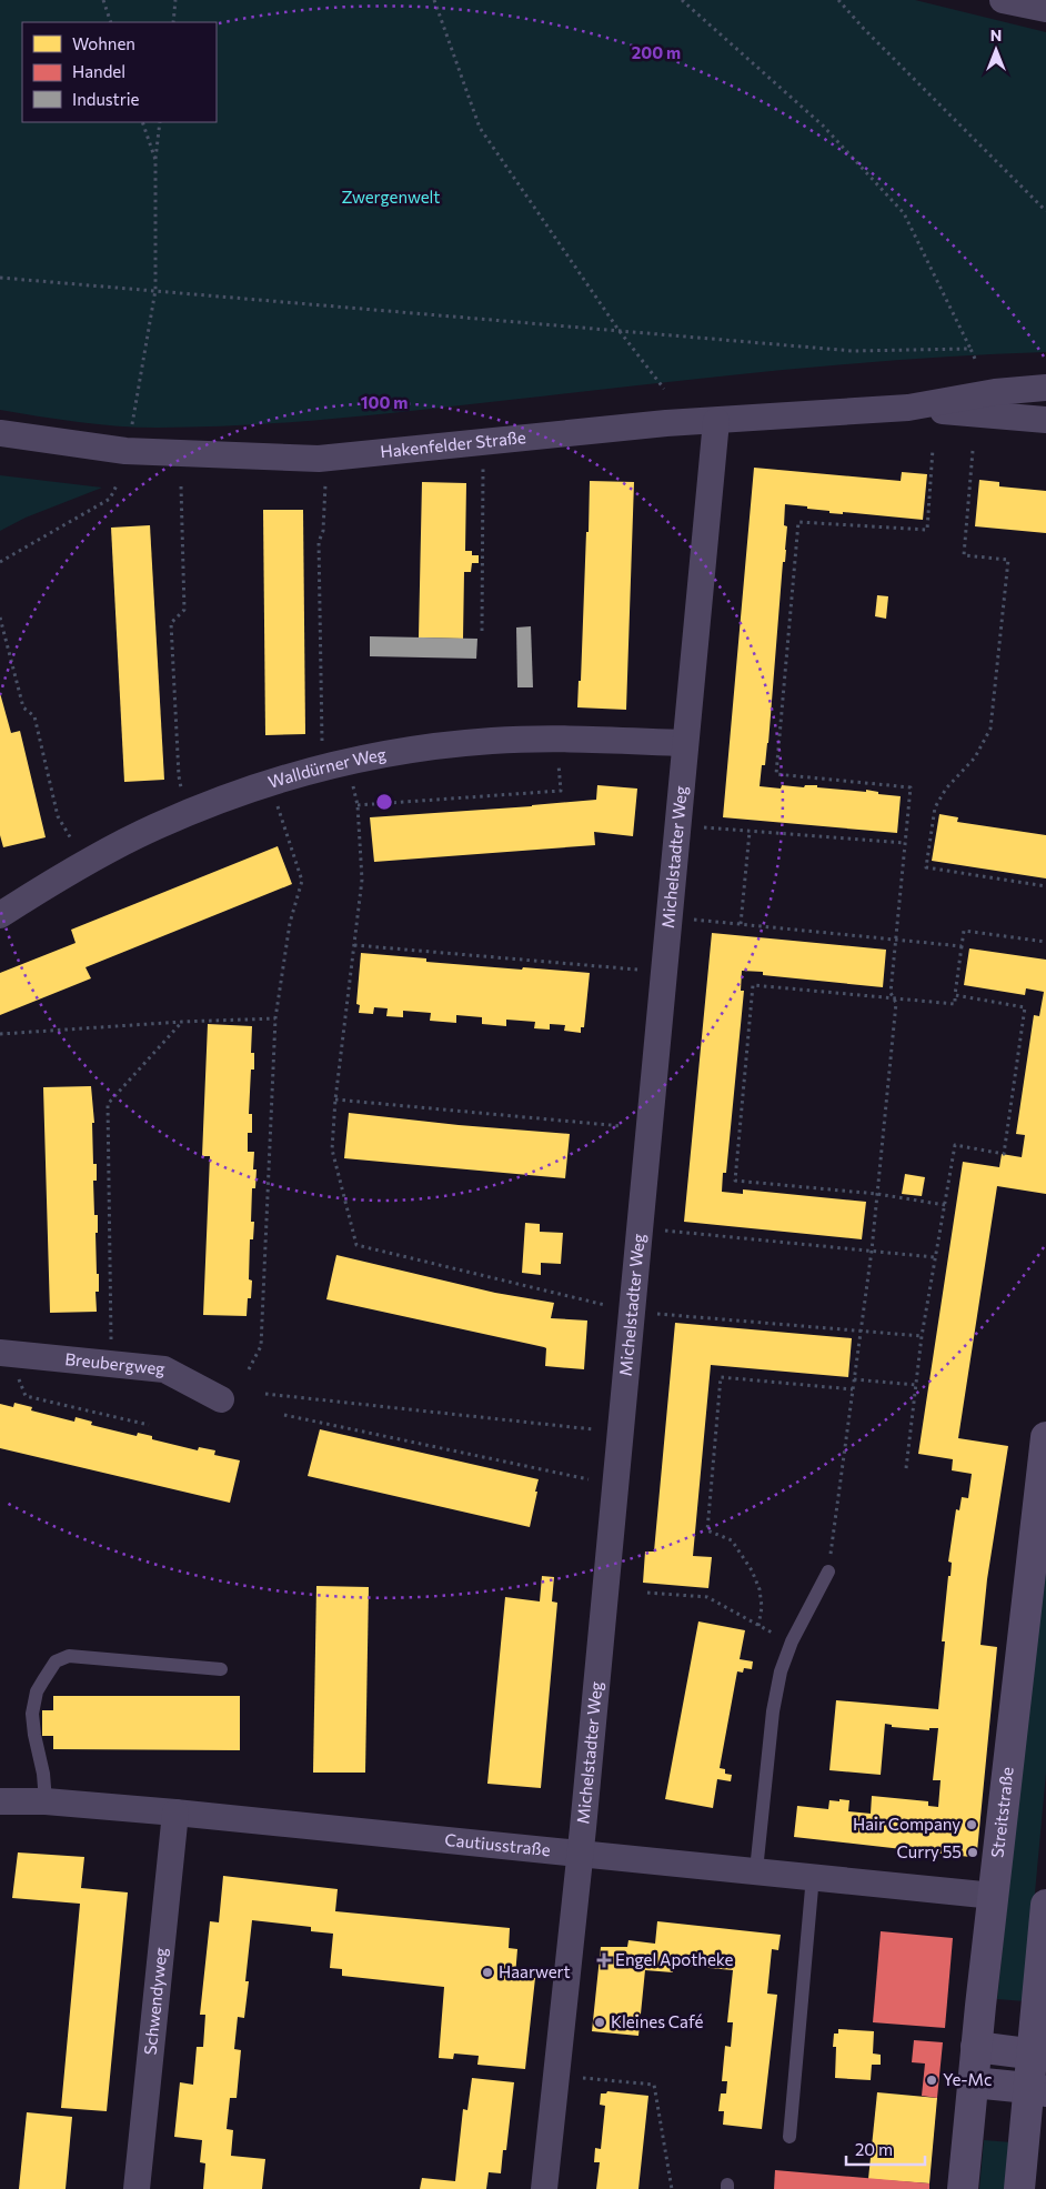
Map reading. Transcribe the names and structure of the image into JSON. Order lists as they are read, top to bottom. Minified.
{"streets":{"main road":["Streitstraße"],"street":["Hakenfelder Straße","Walldürner Weg","Michelstadter Weg","Breubergweg","Cautiusstraße","Schwendyweg"]},"crossings":[["Hakenfelder Straße","Michelstadter Weg"],["Walldürner Weg","Michelstadter Weg"],["Michelstadter Weg","Cautiusstraße"],["Streitstraße","Cautiusstraße"],["Cautiusstraße","Schwendyweg"]],"parks":["Zwergenwelt"],"places":{"other":["Hair Company","Curry 55","Haarwert","Kleines Café","Ye-Mc"],"health":["Engel Apotheke"]},"legend":["Wohnen","Handel","Industrie"],"scale_bar":"20 m","north":"top","rings":["200 m","100 m"]}
